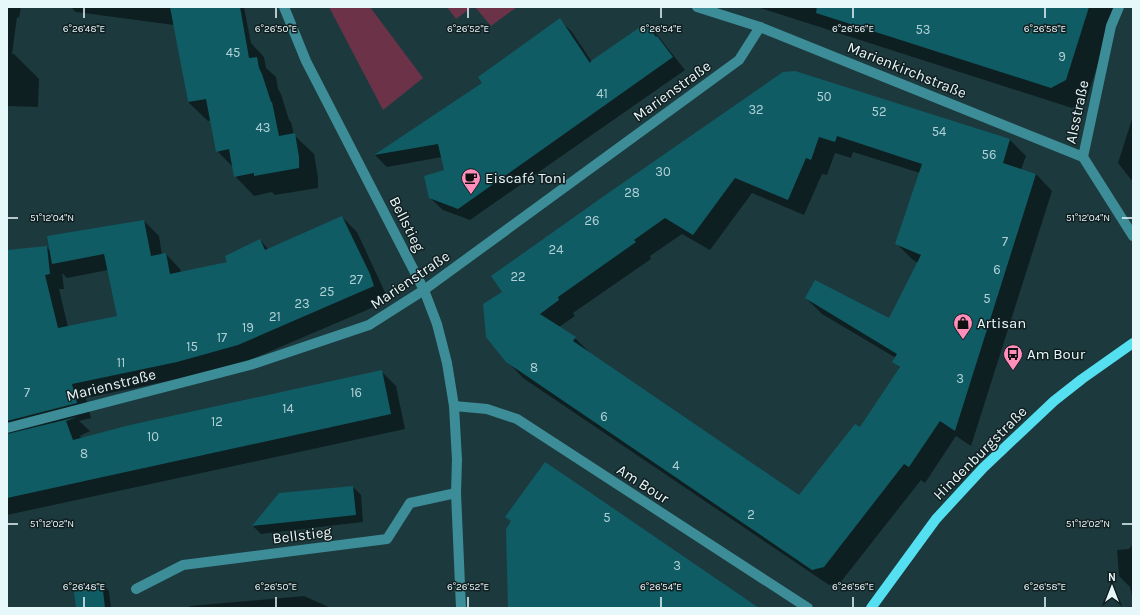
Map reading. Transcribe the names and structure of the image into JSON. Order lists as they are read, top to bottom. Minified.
{"streets":{"main road":["Hindenburgstraße"],"street":["Marienkirchstraße","Marienstraße","Alsstraße","Bellstieg","Am Bour"]},"crossings":[["Marienkirchstraße","Marienstraße"],["Marienkirchstraße","Alsstraße"],["Marienstraße","Bellstieg"],["Bellstieg","Am Bour"]],"places":{"cafe":["Eiscafé Toni"],"shop":["Artisan"],"bus stop":["Am Bour"]},"house_numbers":["53","45","9","41","50","32","52","43","54","56","30","28","26","7","24","6","22","27","25","5","23","21","19","17","15","11","8","3","7","16","14","6","12","10","8","4","2","5","3"],"north":"top","coordinates":["6°26'48\"E","6°26'50\"E","6°26'52\"E","6°26'54\"E","6°26'56\"E","6°26'58\"E","51°12'04\"N","51°12'02\"N"]}
